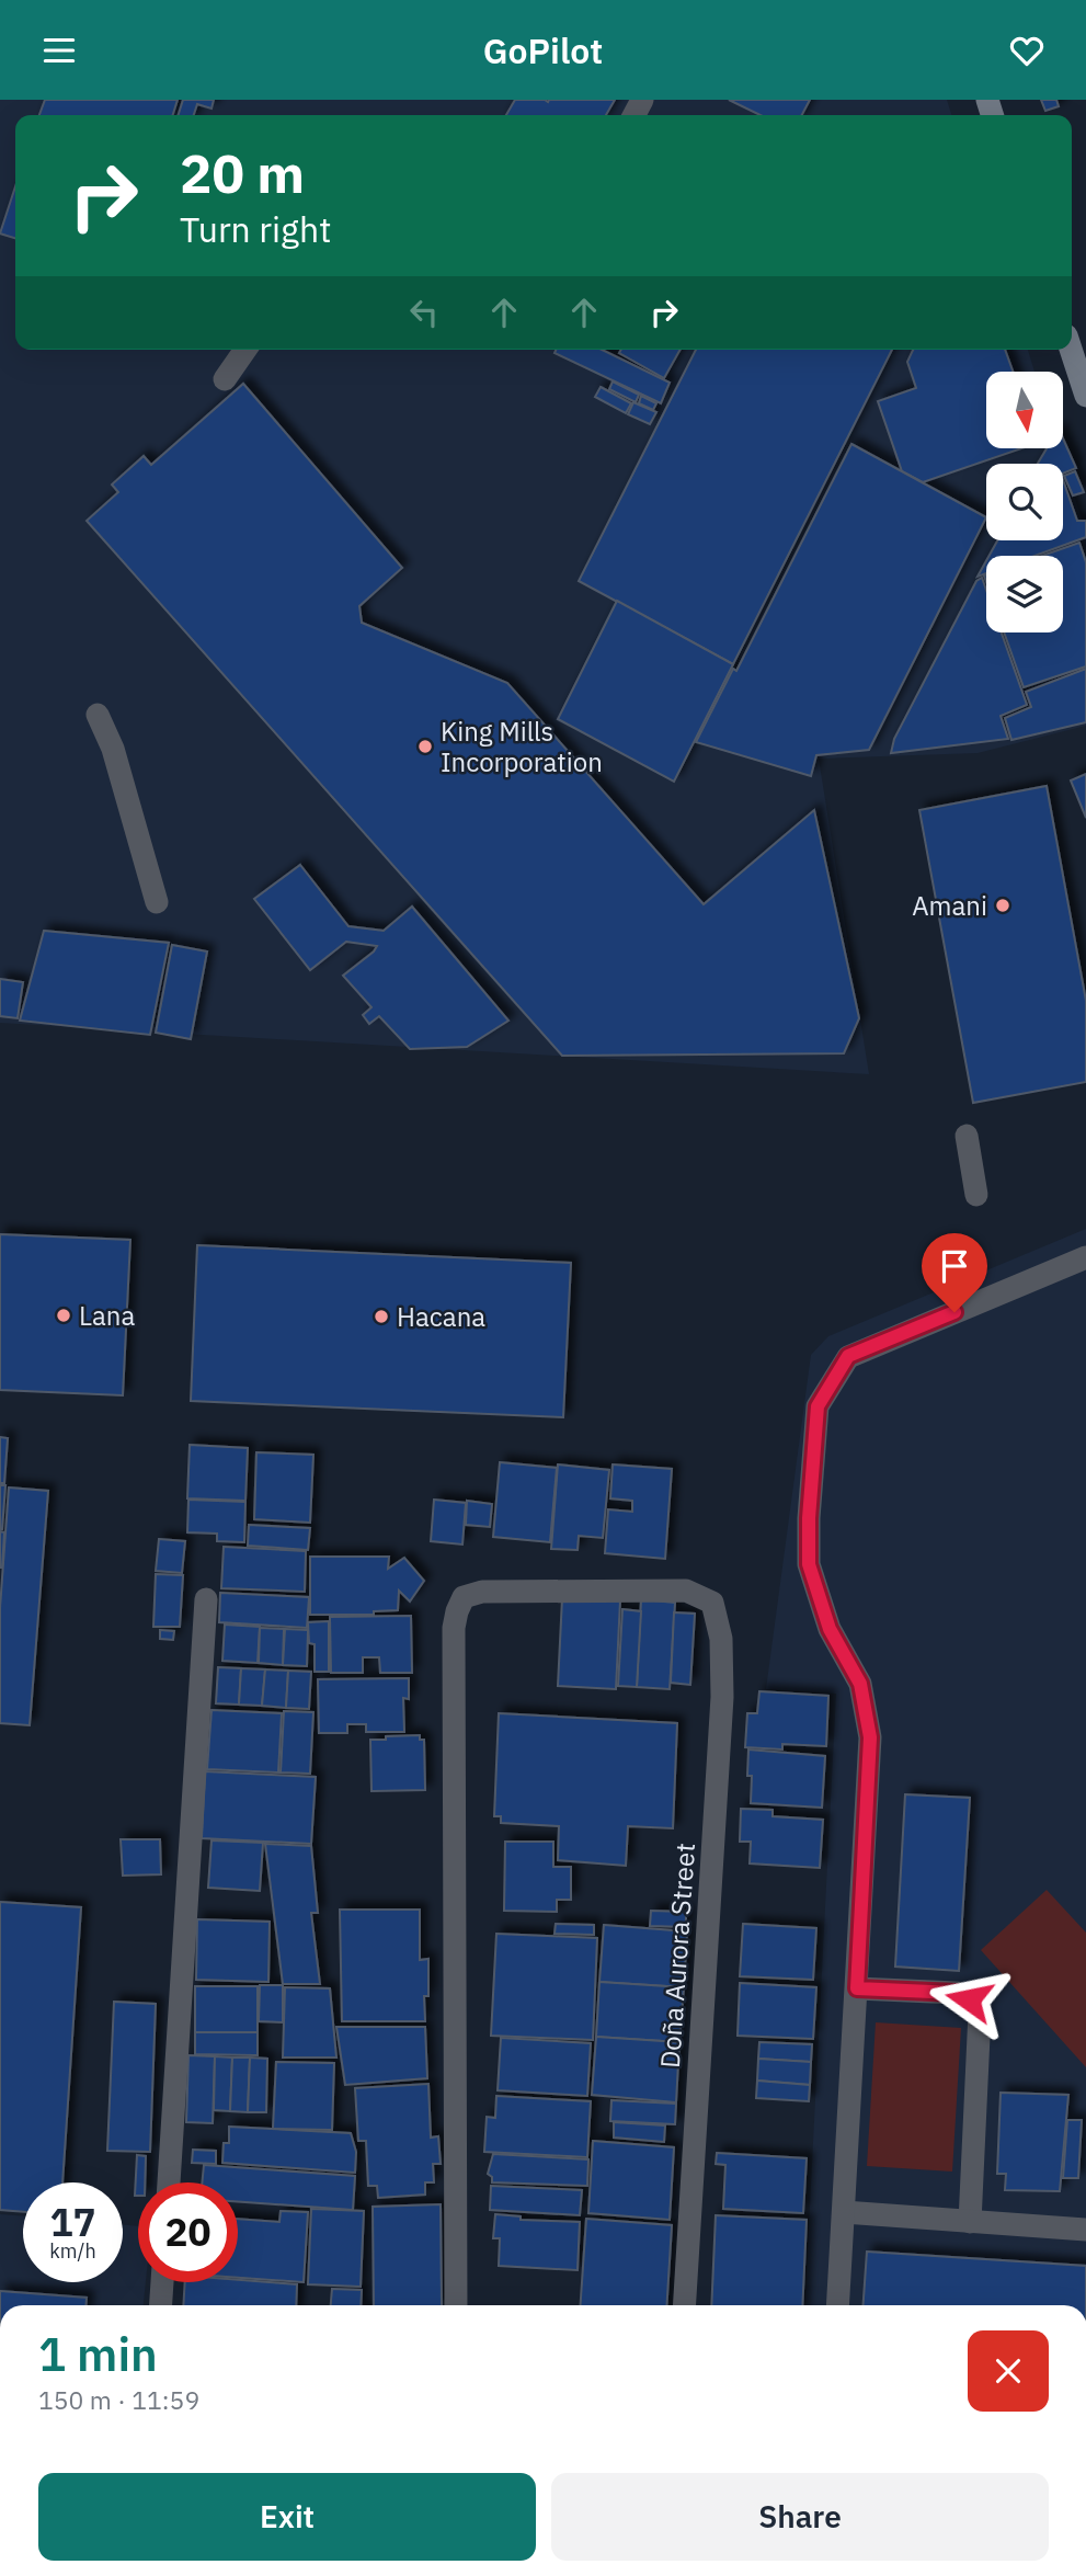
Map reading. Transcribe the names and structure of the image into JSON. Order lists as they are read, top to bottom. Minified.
{"streets":{"street":["Doña Aurora Street"]},"places":["King Mills Incorporation","Amani","Lana","Hacana"],"north":"bottom","page":{"header":"GoPilot","turn":["20 m","Turn right"],"speed":"17 km/h","limit":"20","heading":["1 min","150 m · 11:59"],"buttons":["Exit","Share"]}}
